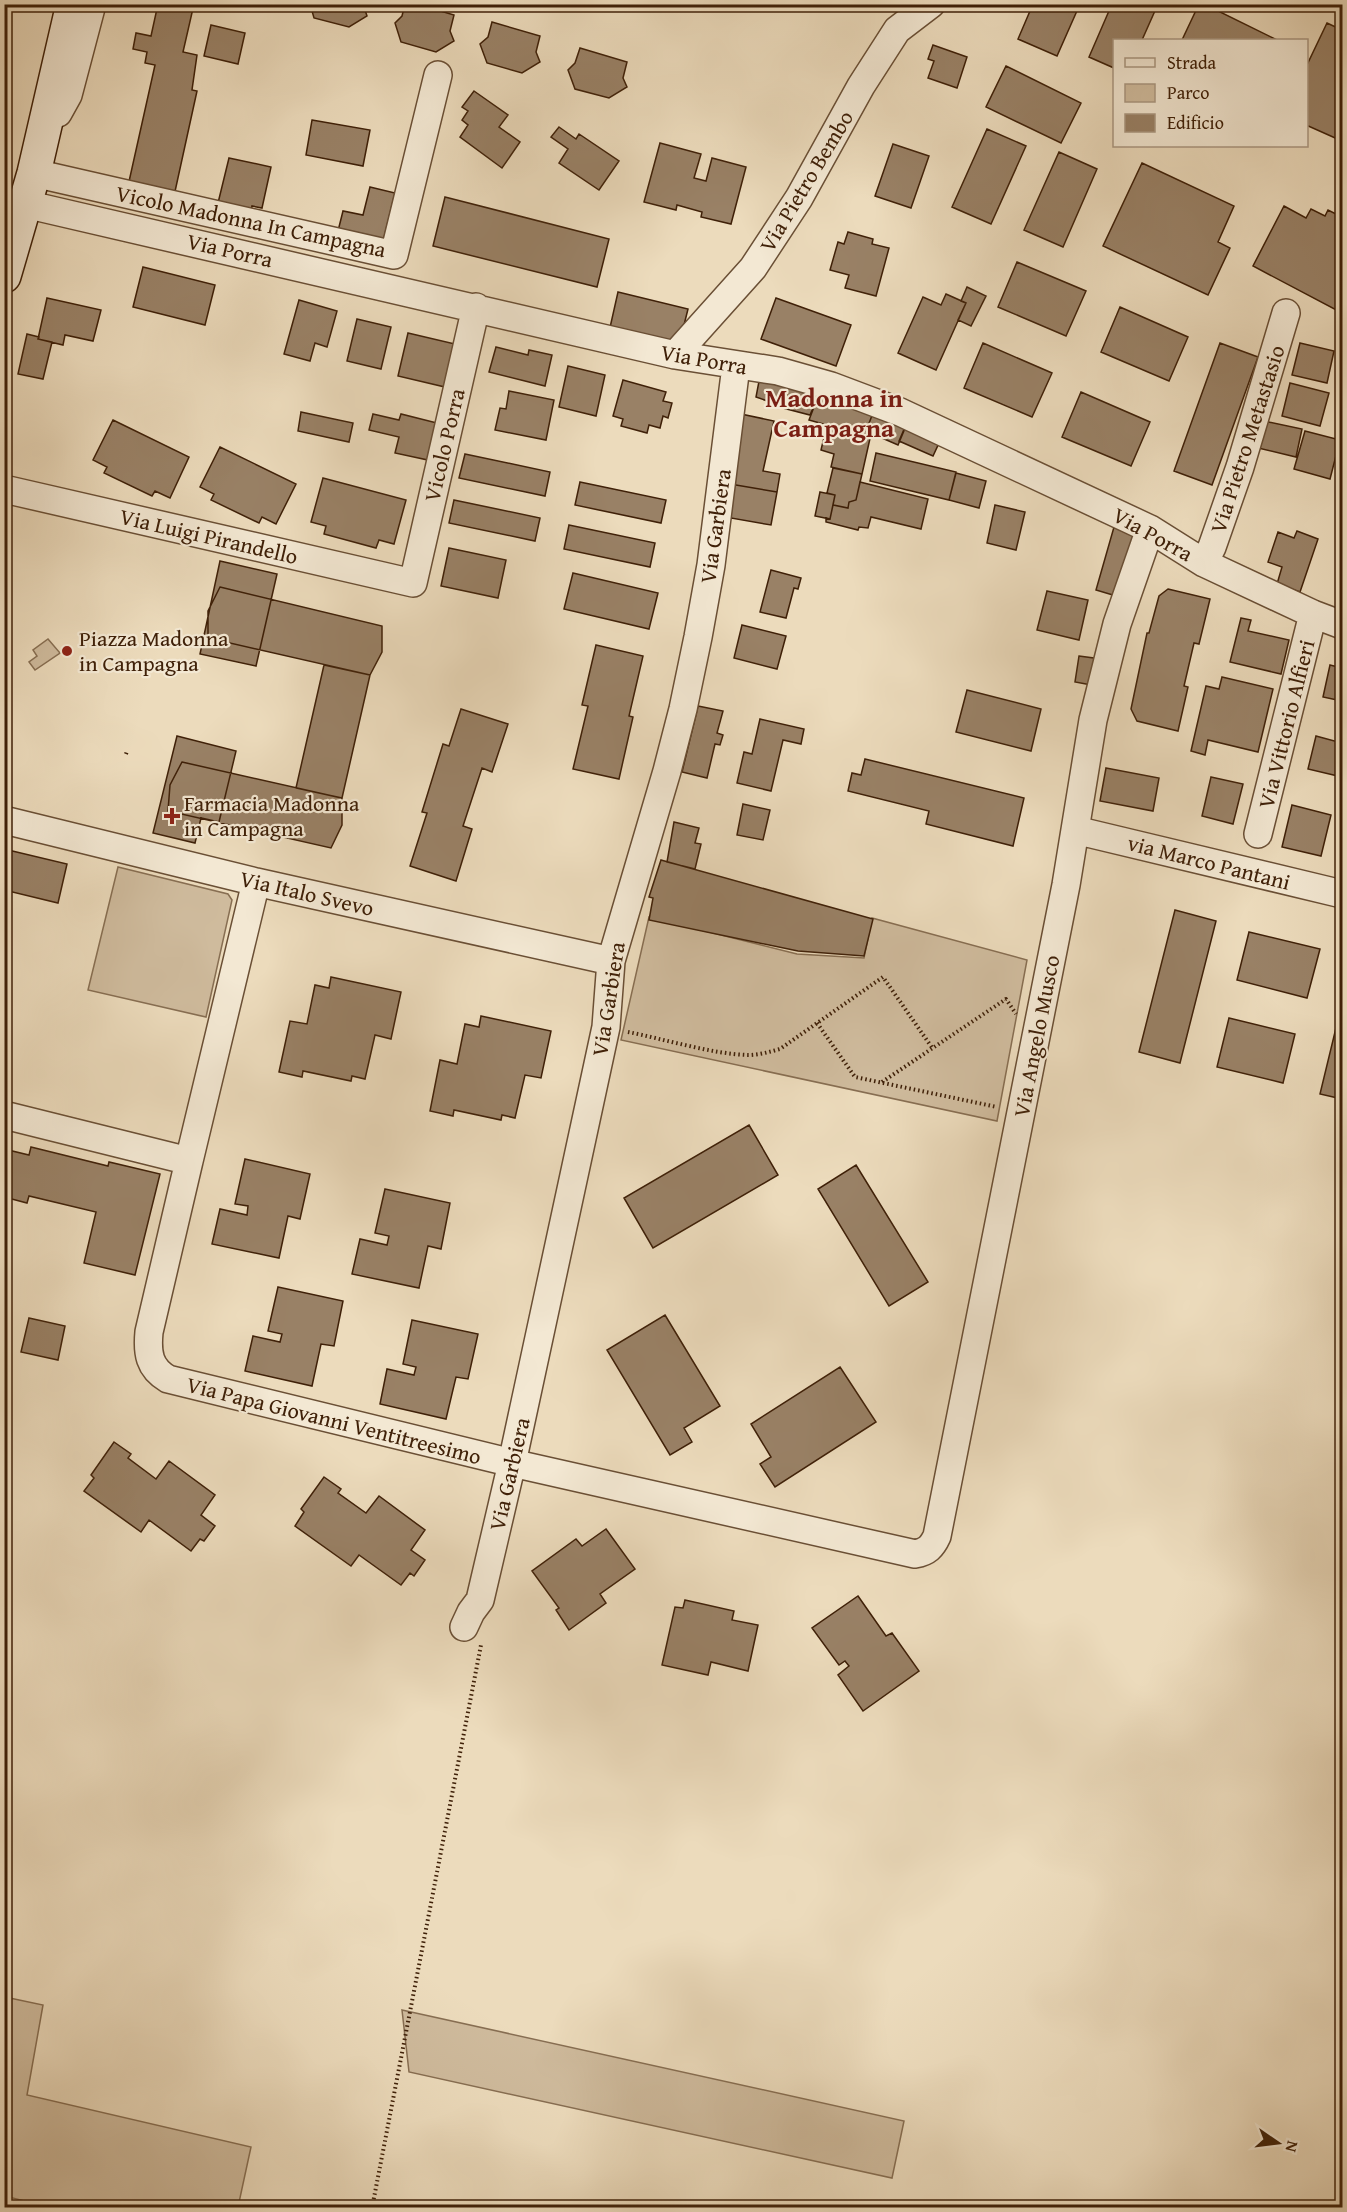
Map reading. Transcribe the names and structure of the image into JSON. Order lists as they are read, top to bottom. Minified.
{"streets":{"street":["Via Pietro Bembo","Vicolo Madonna In Campagna","Via Porra","Via Pietro Metastasio","Vicolo Porra","Via Garbiera","Via Luigi Pirandello","Via Vittorio Alfieri","via Marco Pantani","Via Italo Svevo","Via Angelo Musco","Via Papa Giovanni Ventitreesimo"]},"crossings":[["Via Pietro Bembo","Via Porra"],["Via Porra","Via Pietro Metastasio"],["Via Porra","Vicolo Porra"],["Via Porra","Via Garbiera"],["Via Porra","Via Vittorio Alfieri"],["Via Porra","Via Angelo Musco"],["Vicolo Porra","Via Luigi Pirandello"],["Via Garbiera","Via Italo Svevo"],["Via Garbiera","Via Papa Giovanni Ventitreesimo"],["via Marco Pantani","Via Angelo Musco"],["Via Italo Svevo","Via Papa Giovanni Ventitreesimo"],["Via Angelo Musco","Via Papa Giovanni Ventitreesimo"]],"districts":["Madonna in Campagna"],"places":{"other":["Piazza Madonna in Campagna"],"health":["Farmacia Madonna in Campagna"]},"legend":["Strada","Parco","Edificio"],"north":"right"}
